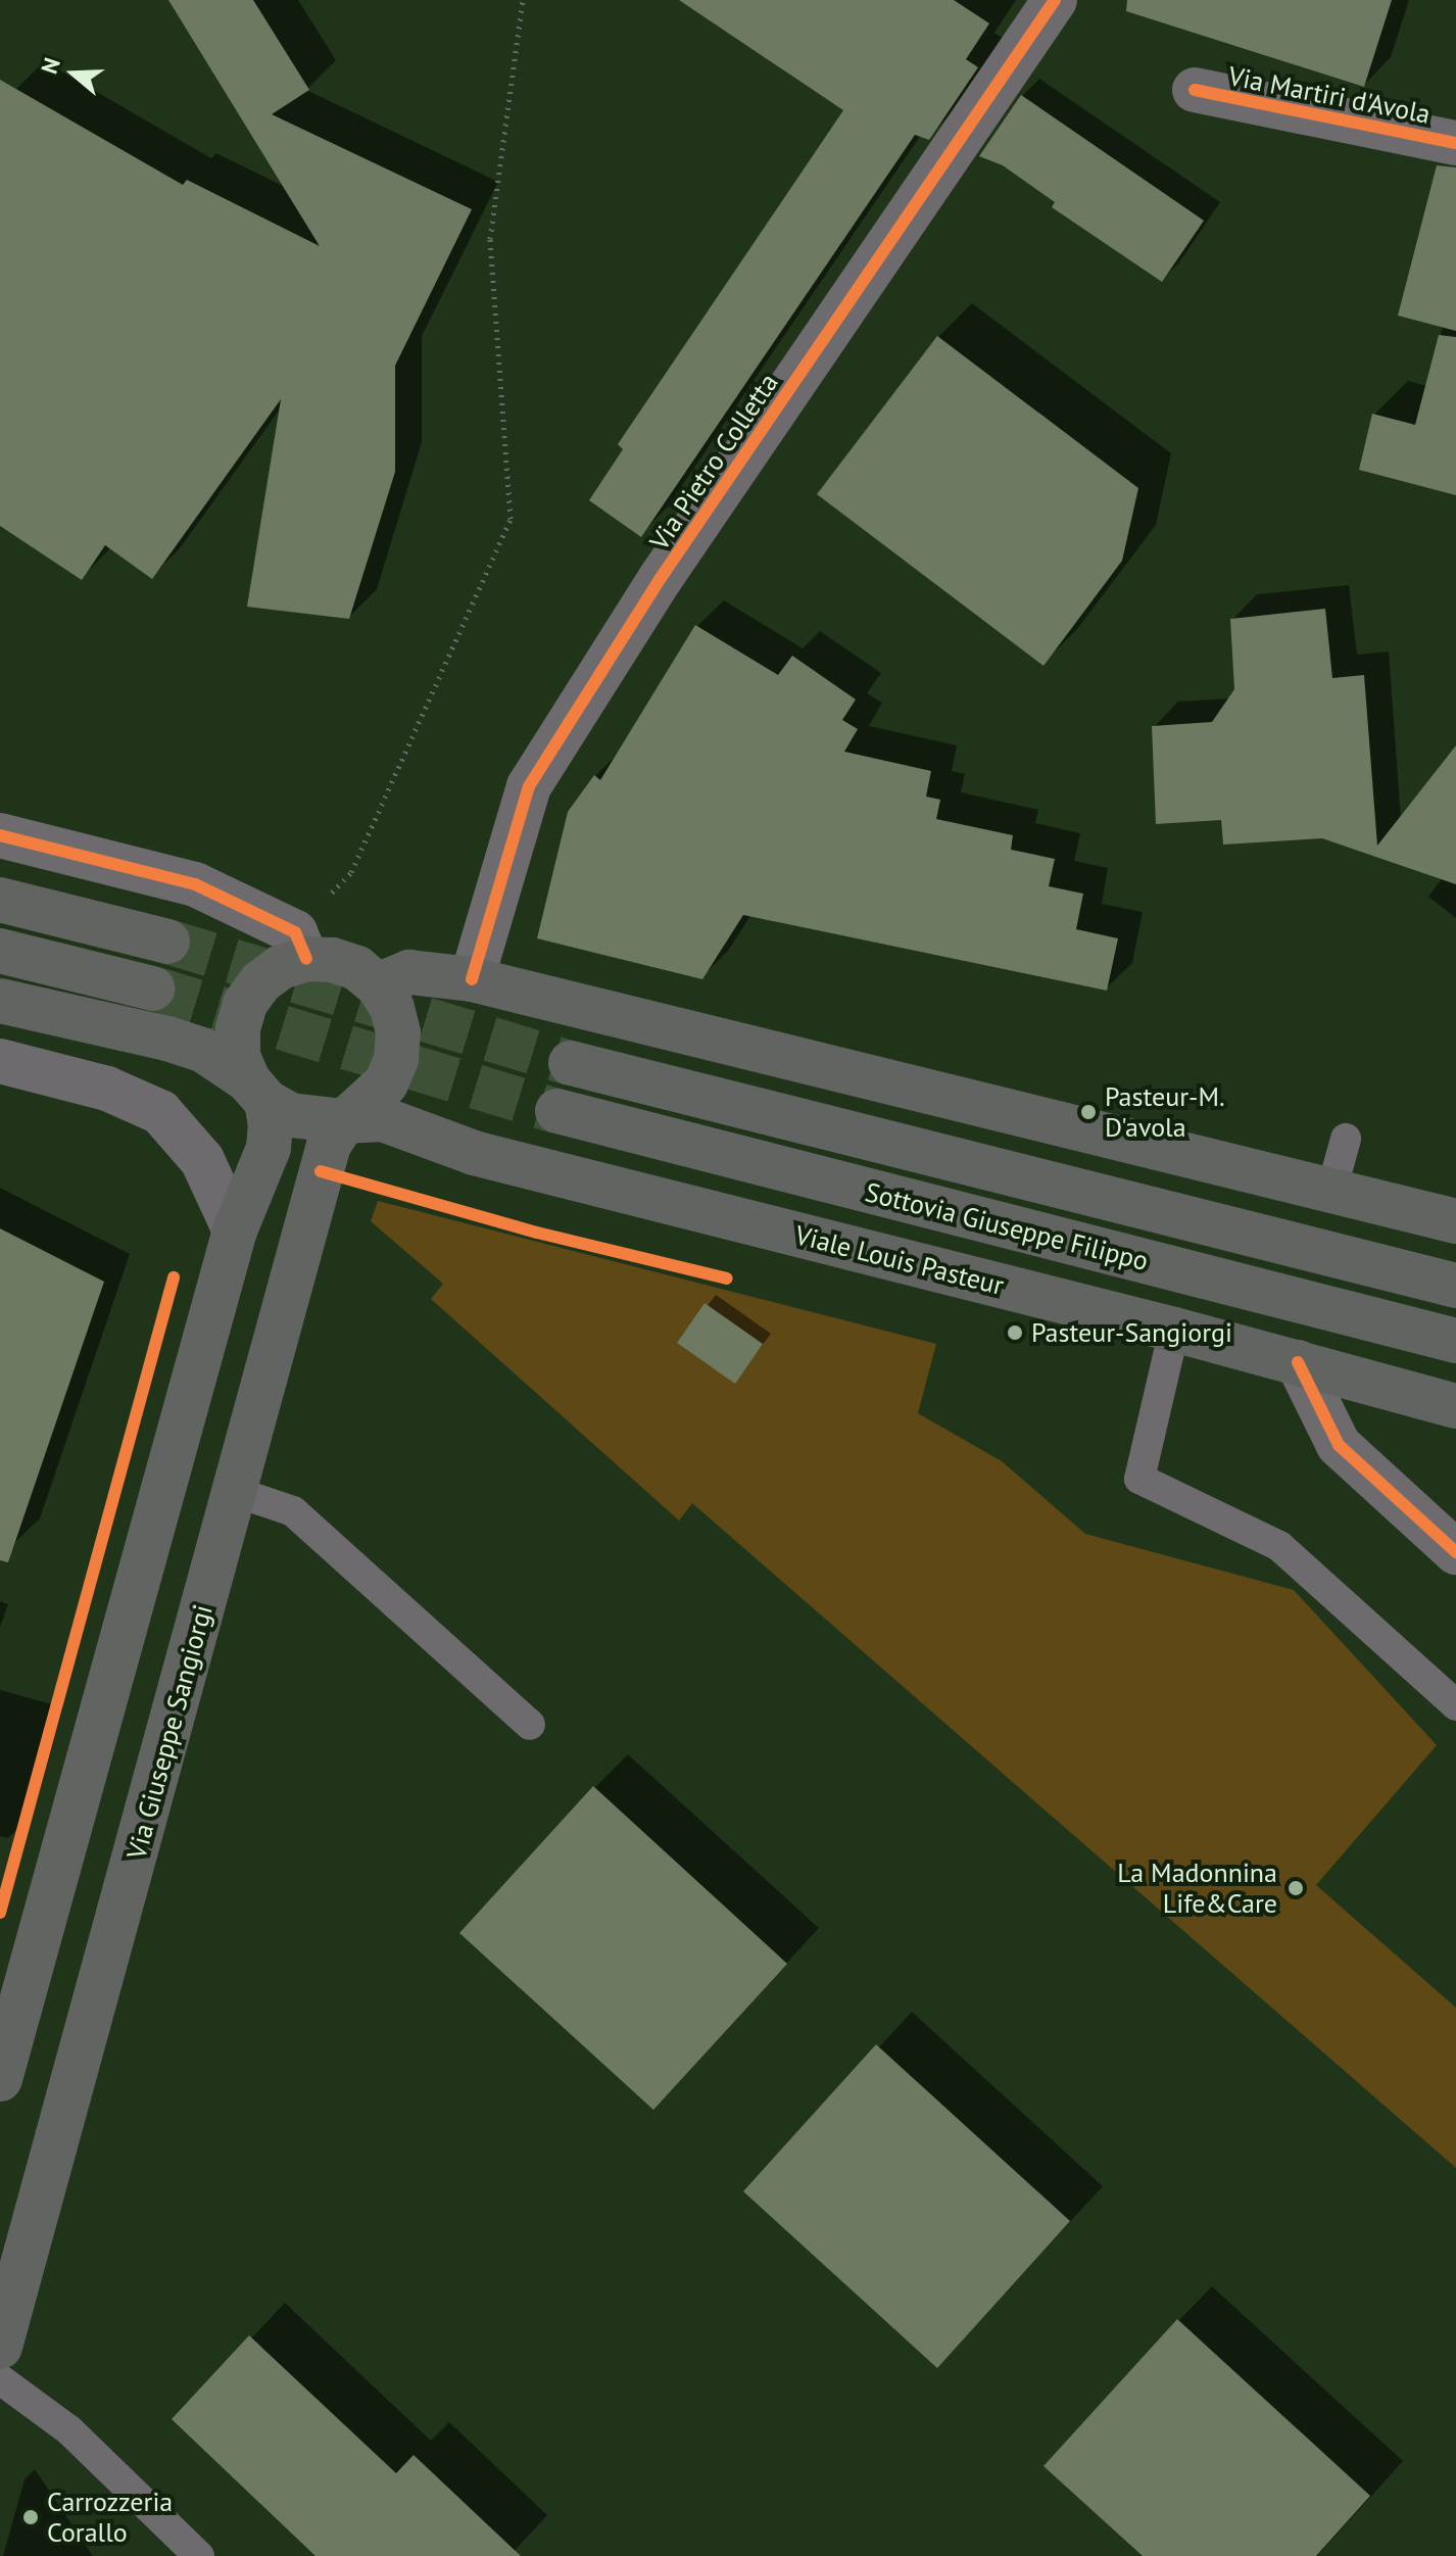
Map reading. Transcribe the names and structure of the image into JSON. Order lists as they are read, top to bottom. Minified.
{"streets":{"main road":["Sottovia Giuseppe Filippo","Viale Louis Pasteur","Via Giuseppe Sangiorgi"],"street":["Via Martiri d'Avola","Via Pietro Colletta"]},"crossings":[["Viale Louis Pasteur","Via Giuseppe Sangiorgi"]],"places":["Pasteur-M. D'avola","Pasteur-Sangiorgi","La Madonnina Life&Care","Carrozzeria Corallo"],"north":"left"}
